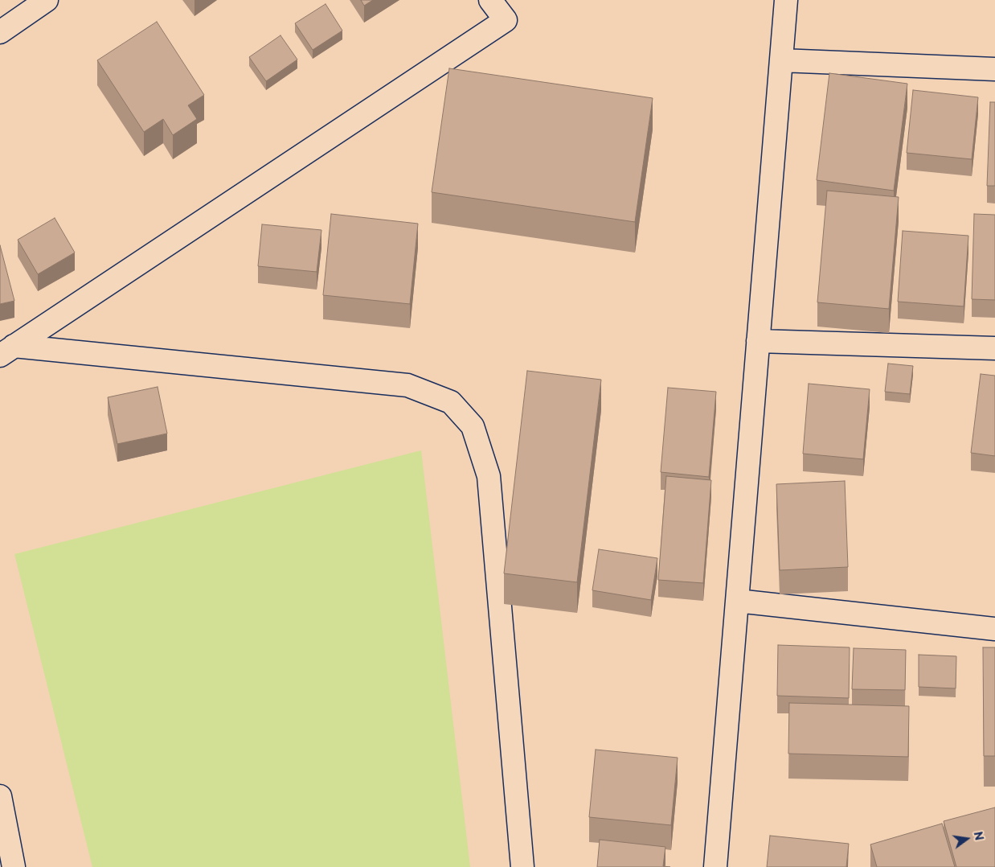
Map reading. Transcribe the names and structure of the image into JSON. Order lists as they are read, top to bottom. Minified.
{"north":"right"}
